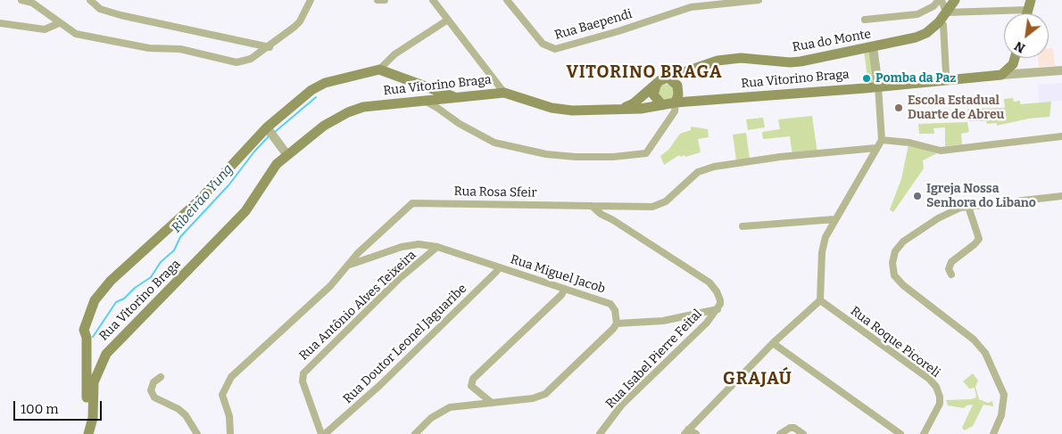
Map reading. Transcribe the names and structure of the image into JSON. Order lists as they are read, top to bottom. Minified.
{"streets":{"main road":["Rua do Monte","Rua Vitorino Braga"],"street":["Rua Baependi","Rua Rosa Sfeir","Rua Miguel Jacob","Rua Antônio Alves Teixeira","Rua Roque Picoreli","Rua Doutor Leonel Jaguaribe","Rua Isabel Pierre Feital"]},"crossings":[["Rua do Monte","Rua Vitorino Braga"],["Rua Rosa Sfeir","Rua Miguel Jacob"],["Rua Rosa Sfeir","Rua Isabel Pierre Feital"],["Rua Miguel Jacob","Rua Antônio Alves Teixeira"],["Rua Miguel Jacob","Rua Doutor Leonel Jaguaribe"]],"districts":["VITORINO BRAGA","GRAJAÚ"],"water":["Ribeirão Yung"],"places":["Pomba da Paz","Escola Estadual Duarte de Abreu","Igreja Nossa Senhora do Libano"],"scale_bar":"100 m","north":"bottom left"}
